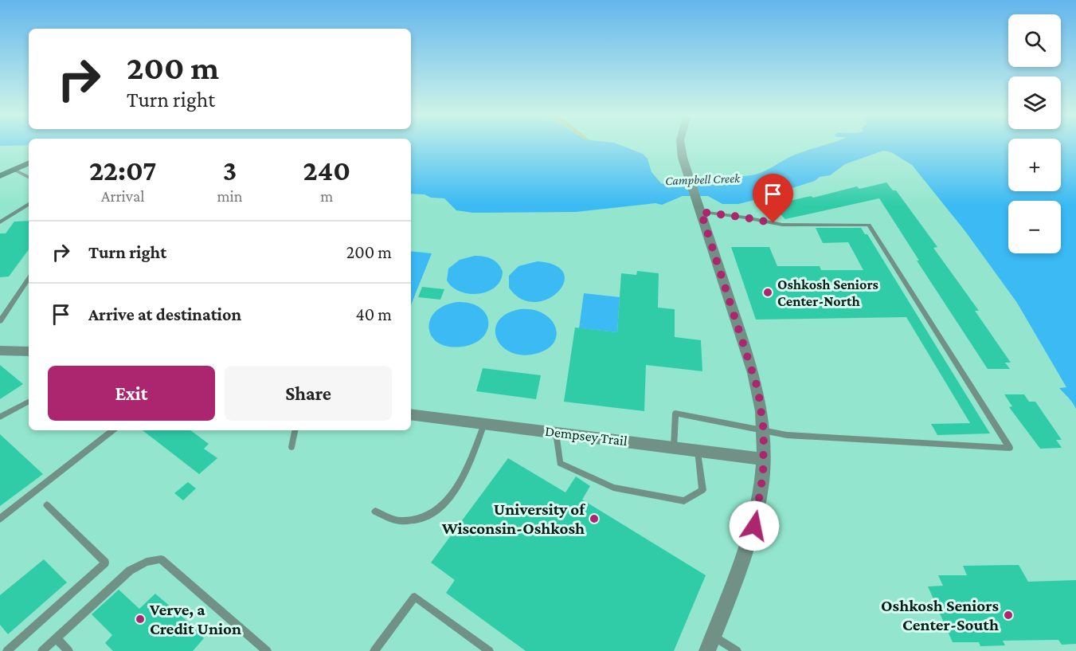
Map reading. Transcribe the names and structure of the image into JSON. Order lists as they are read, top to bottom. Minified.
{"streets":{"street":["Dempsey Trail"]},"water":["Campbell Creek"],"places":["Oshkosh Seniors Center-North","University of Wisconsin-Oshkosh","Oshkosh Seniors Center-South","Verve, a Credit Union"],"page":{"map_buttons":["+","−"],"turn":["200 m","Turn right"],"eta":["22:07","Arrival","3","min","240","m"],"list":[{"name":"Turn right","value":"200 m"},{"name":"Arrive at destination","value":"40 m"}],"buttons":["Exit","Share"]}}
